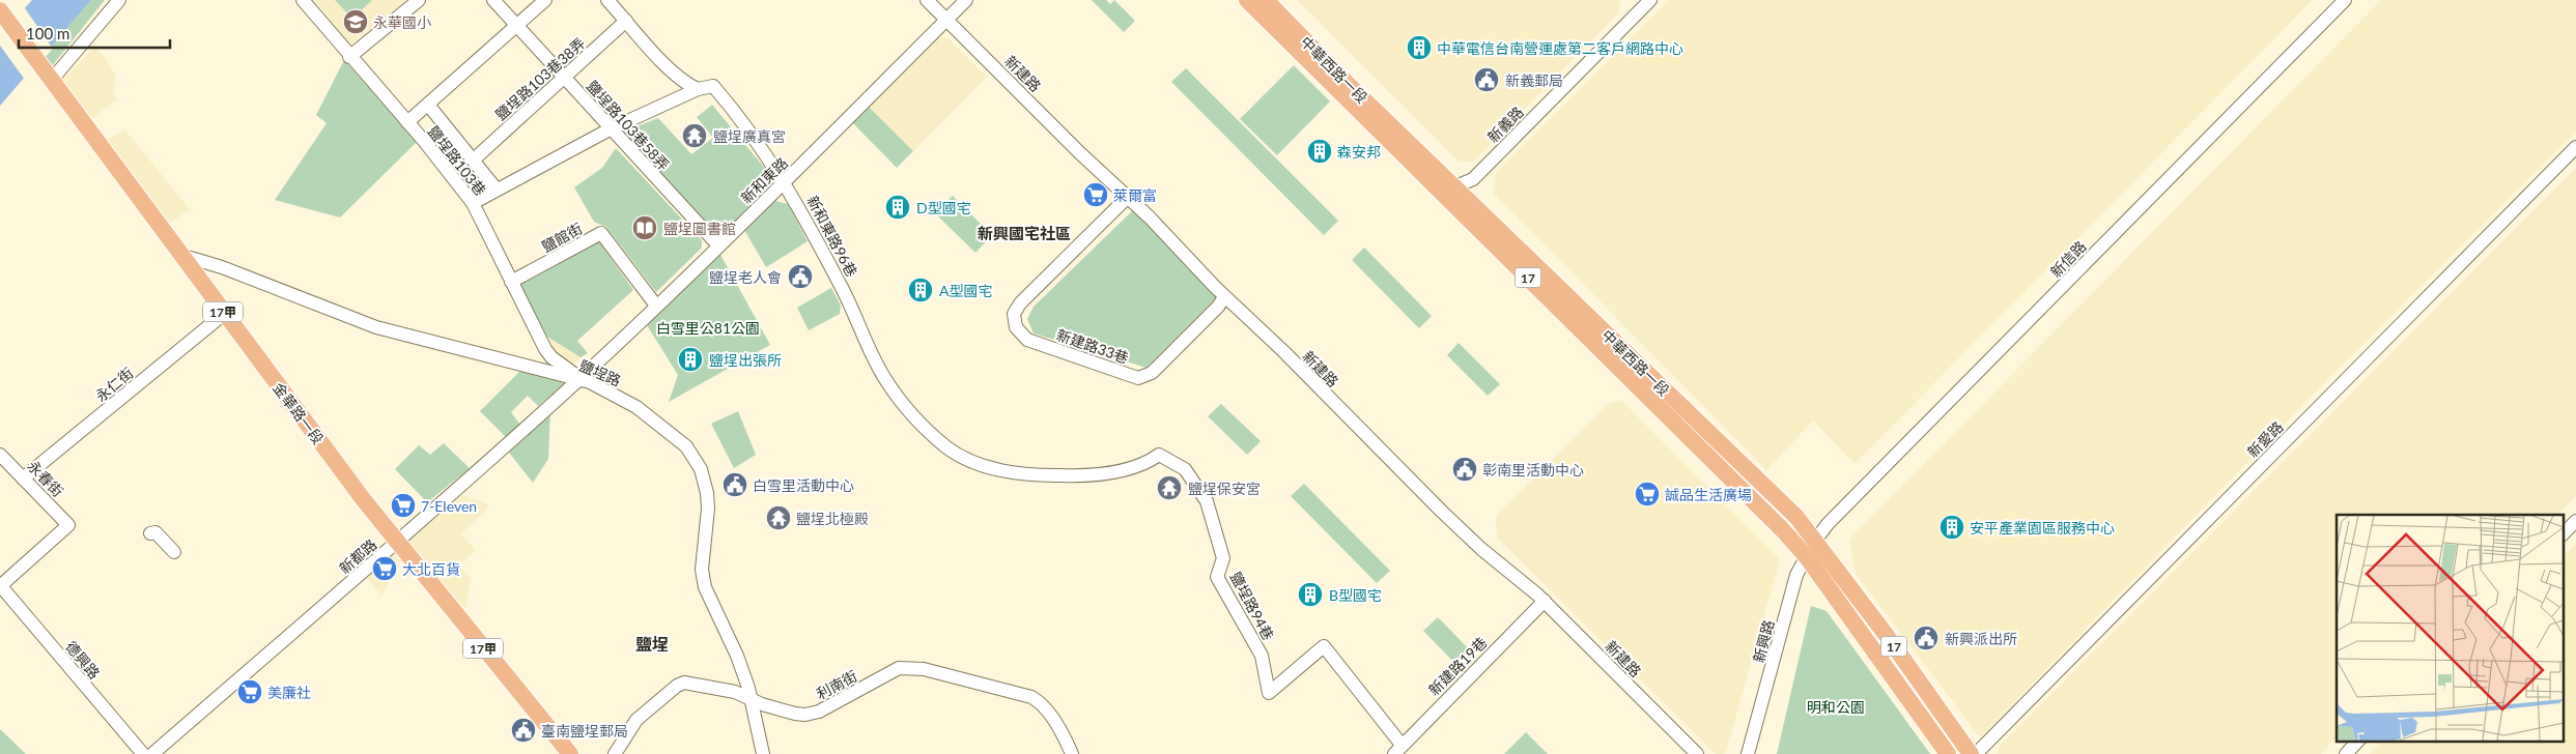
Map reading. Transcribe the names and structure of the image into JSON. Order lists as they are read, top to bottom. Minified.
{"streets":{"main road":["中華西路一段","17","17甲","金華路一段"],"street":["新建路","鹽埕路103巷38弄","新義路","鹽埕路103巷58弄","鹽埕路103巷","新和東路","新和東路96巷","鹽館街","新信路","新建路33巷","鹽埕路","永仁街","新愛路","永春街","新都路","鹽埕路94巷","新興路","德興路","新建路19巷","利南街"]},"crossings":[["中華西路一段","新義路"],["中華西路一段","新信路"],["中華西路一段","新興路"],["新建路","新和東路"],["新建路","新建路33巷"],["新建路","新建路19巷"],["鹽埕路103巷38弄","鹽埕路103巷58弄"],["鹽埕路103巷38弄","鹽埕路103巷"],["鹽埕路103巷58弄","新和東路"],["鹽埕路103巷","新和東路"],["鹽埕路103巷","鹽館街"],["鹽埕路103巷","鹽埕路"],["鹽埕路103巷","新都路"],["新和東路","新和東路96巷"],["新和東路","鹽館街"],["新和東路","鹽埕路"],["新和東路","新都路"],["新和東路96巷","鹽埕路94巷"],["新信路","新興路"],["鹽埕路","金華路一段"],["鹽埕路","新都路"],["鹽埕路","利南街"],["永仁街","金華路一段"],["永仁街","永春街"],["金華路一段","新都路"],["永春街","德興路"],["鹽埕路94巷","新建路19巷"]],"districts":["新興國宅社區","鹽埕"],"parks":["白雪里公81公園","明和公園"],"places":{"school or university":["永華國小"],"building":["中華電信台南營運處第二客戶網路中心","森安邦","D型國宅","A型國宅","鹽埕出張所","安平產業園區服務中心","B型國宅"],"public building":["新義郵局","鹽埕老人會","彰南里活動中心","白雪里活動中心","新興派出所","臺南鹽埕郵局"],"temple":["鹽埕廣真宮","鹽埕保安宮","鹽埕北極殿"],"supermarket":["萊爾富","誠品生活廣場","7-Eleven","大北百貨","美廉社"],"library":["鹽埕圖書館"]},"scale_bar":"100 m"}
